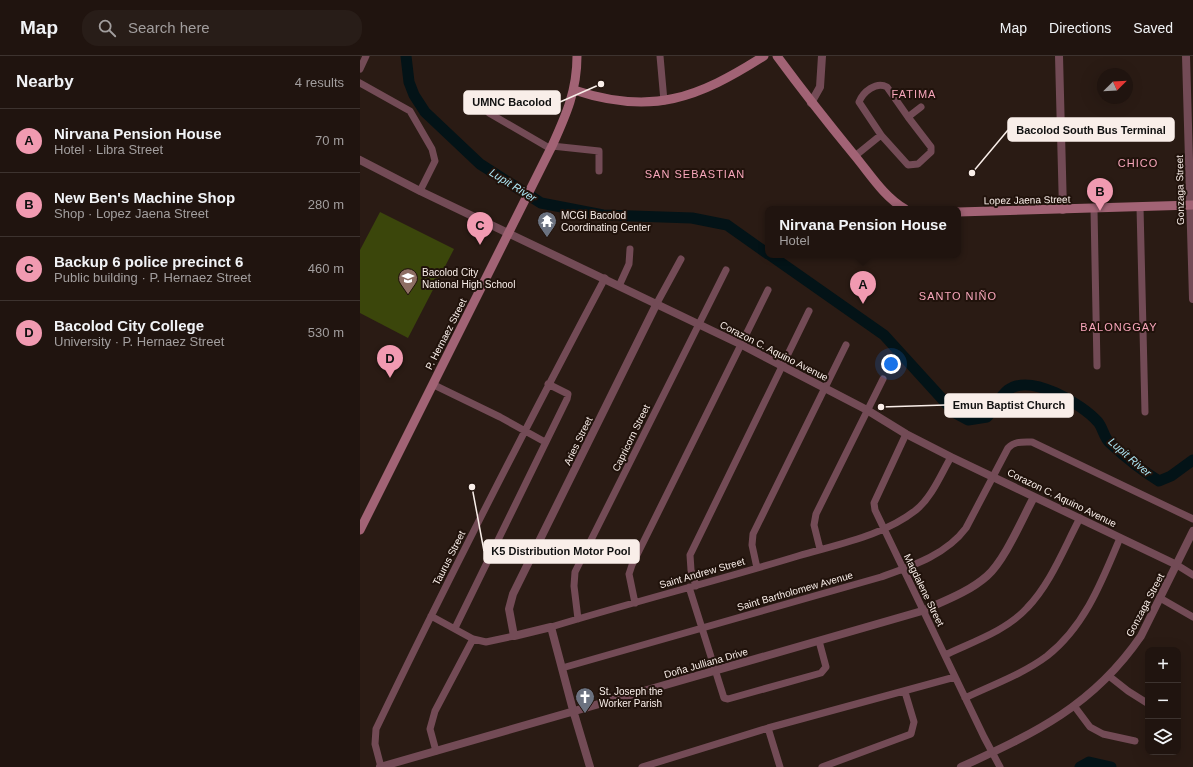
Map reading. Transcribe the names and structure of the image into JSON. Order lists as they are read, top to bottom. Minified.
{"streets":{"main road":["Lopez Jaena Street","P. Hernaez Street"],"street":["Gonzaga Street","Corazon C. Aquino Avenue","Capricorn Street","Aries Street","Taurus Street","Saint Andrew Street","Magdalene Street","Saint Bartholomew Avenue","Doña Julliana Drive"]},"crossings":[["Gonzaga Street","Lopez Jaena Street"],["Gonzaga Street","Corazon C. Aquino Avenue"],["Gonzaga Street","Magdalene Street"],["P. Hernaez Street","Corazon C. Aquino Avenue"],["Corazon C. Aquino Avenue","Capricorn Street"],["Corazon C. Aquino Avenue","Aries Street"],["Corazon C. Aquino Avenue","Taurus Street"],["Corazon C. Aquino Avenue","Saint Andrew Street"],["Corazon C. Aquino Avenue","Magdalene Street"],["Corazon C. Aquino Avenue","Saint Bartholomew Avenue"],["Corazon C. Aquino Avenue","Doña Julliana Drive"],["Capricorn Street","Saint Andrew Street"],["Aries Street","Saint Andrew Street"],["Taurus Street","Saint Andrew Street"],["Taurus Street","Doña Julliana Drive"],["Saint Andrew Street","Magdalene Street"],["Magdalene Street","Saint Bartholomew Avenue"],["Magdalene Street","Doña Julliana Drive"]],"districts":["FATIMA","CHICO","SAN SEBASTIAN","SANTO NIÑO","BALONGGAY"],"water":["Lupit River"],"places":{"other":["UMNC Bacolod","Bacolod South Bus Terminal","Emun Baptist Church","K5 Distribution Motor Pool"],"temple":["MCGI Bacolod Coordinating Center"],"school or university":["Bacolod City National High School"],"church":["St. Joseph the Worker Parish"]},"north":"top right","page":{"header":"Map","search":"Search here","nav":["Map","Directions","Saved"],"heading":["Nearby","4 results"],"list":[{"mark":"A","name":"Nirvana Pension House","note":"Hotel · Libra Street","value":"70 m"},{"mark":"B","name":"New Ben's Machine Shop","note":"Shop · Lopez Jaena Street","value":"280 m"},{"mark":"C","name":"Backup 6 police precinct 6","note":"Public building · P. Hernaez Street","value":"460 m"},{"mark":"D","name":"Bacolod City College","note":"University · P. Hernaez Street","value":"530 m"}],"pins":["B","C","A","D"],"popup":["Nirvana Pension House","Hotel"],"map_buttons":["+","−"]}}
